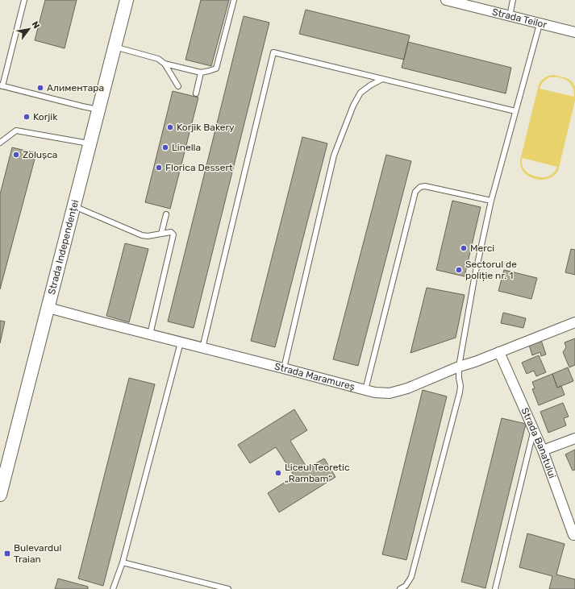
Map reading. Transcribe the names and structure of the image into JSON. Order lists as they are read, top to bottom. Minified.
{"streets":{"main road":["Strada Independenței"],"street":["Strada Teilor","Strada Maramureș","Strada Banatului"]},"crossings":[["Strada Independenței","Strada Maramureș"],["Strada Maramureș","Strada Banatului"]],"places":{"other":["Алиментара","Korjik","Korjik Bakery","Linella","Zolușca","Florica Dessert","Merci","Sectorul de poliție nr. 1","Liceul Teoretic „Rambam“"],"transit":["Bulevardul Traian"]},"north":"top right"}
